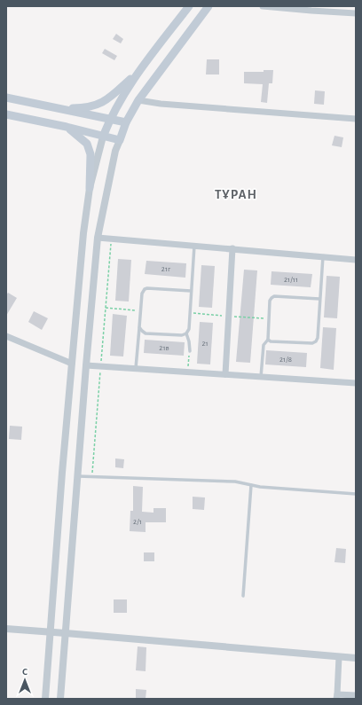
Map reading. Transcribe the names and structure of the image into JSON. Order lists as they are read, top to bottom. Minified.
{"districts":["ТҰРАН"],"house_numbers":["21г","21/11","21","21в","21/8","2/1"],"north":"top"}
